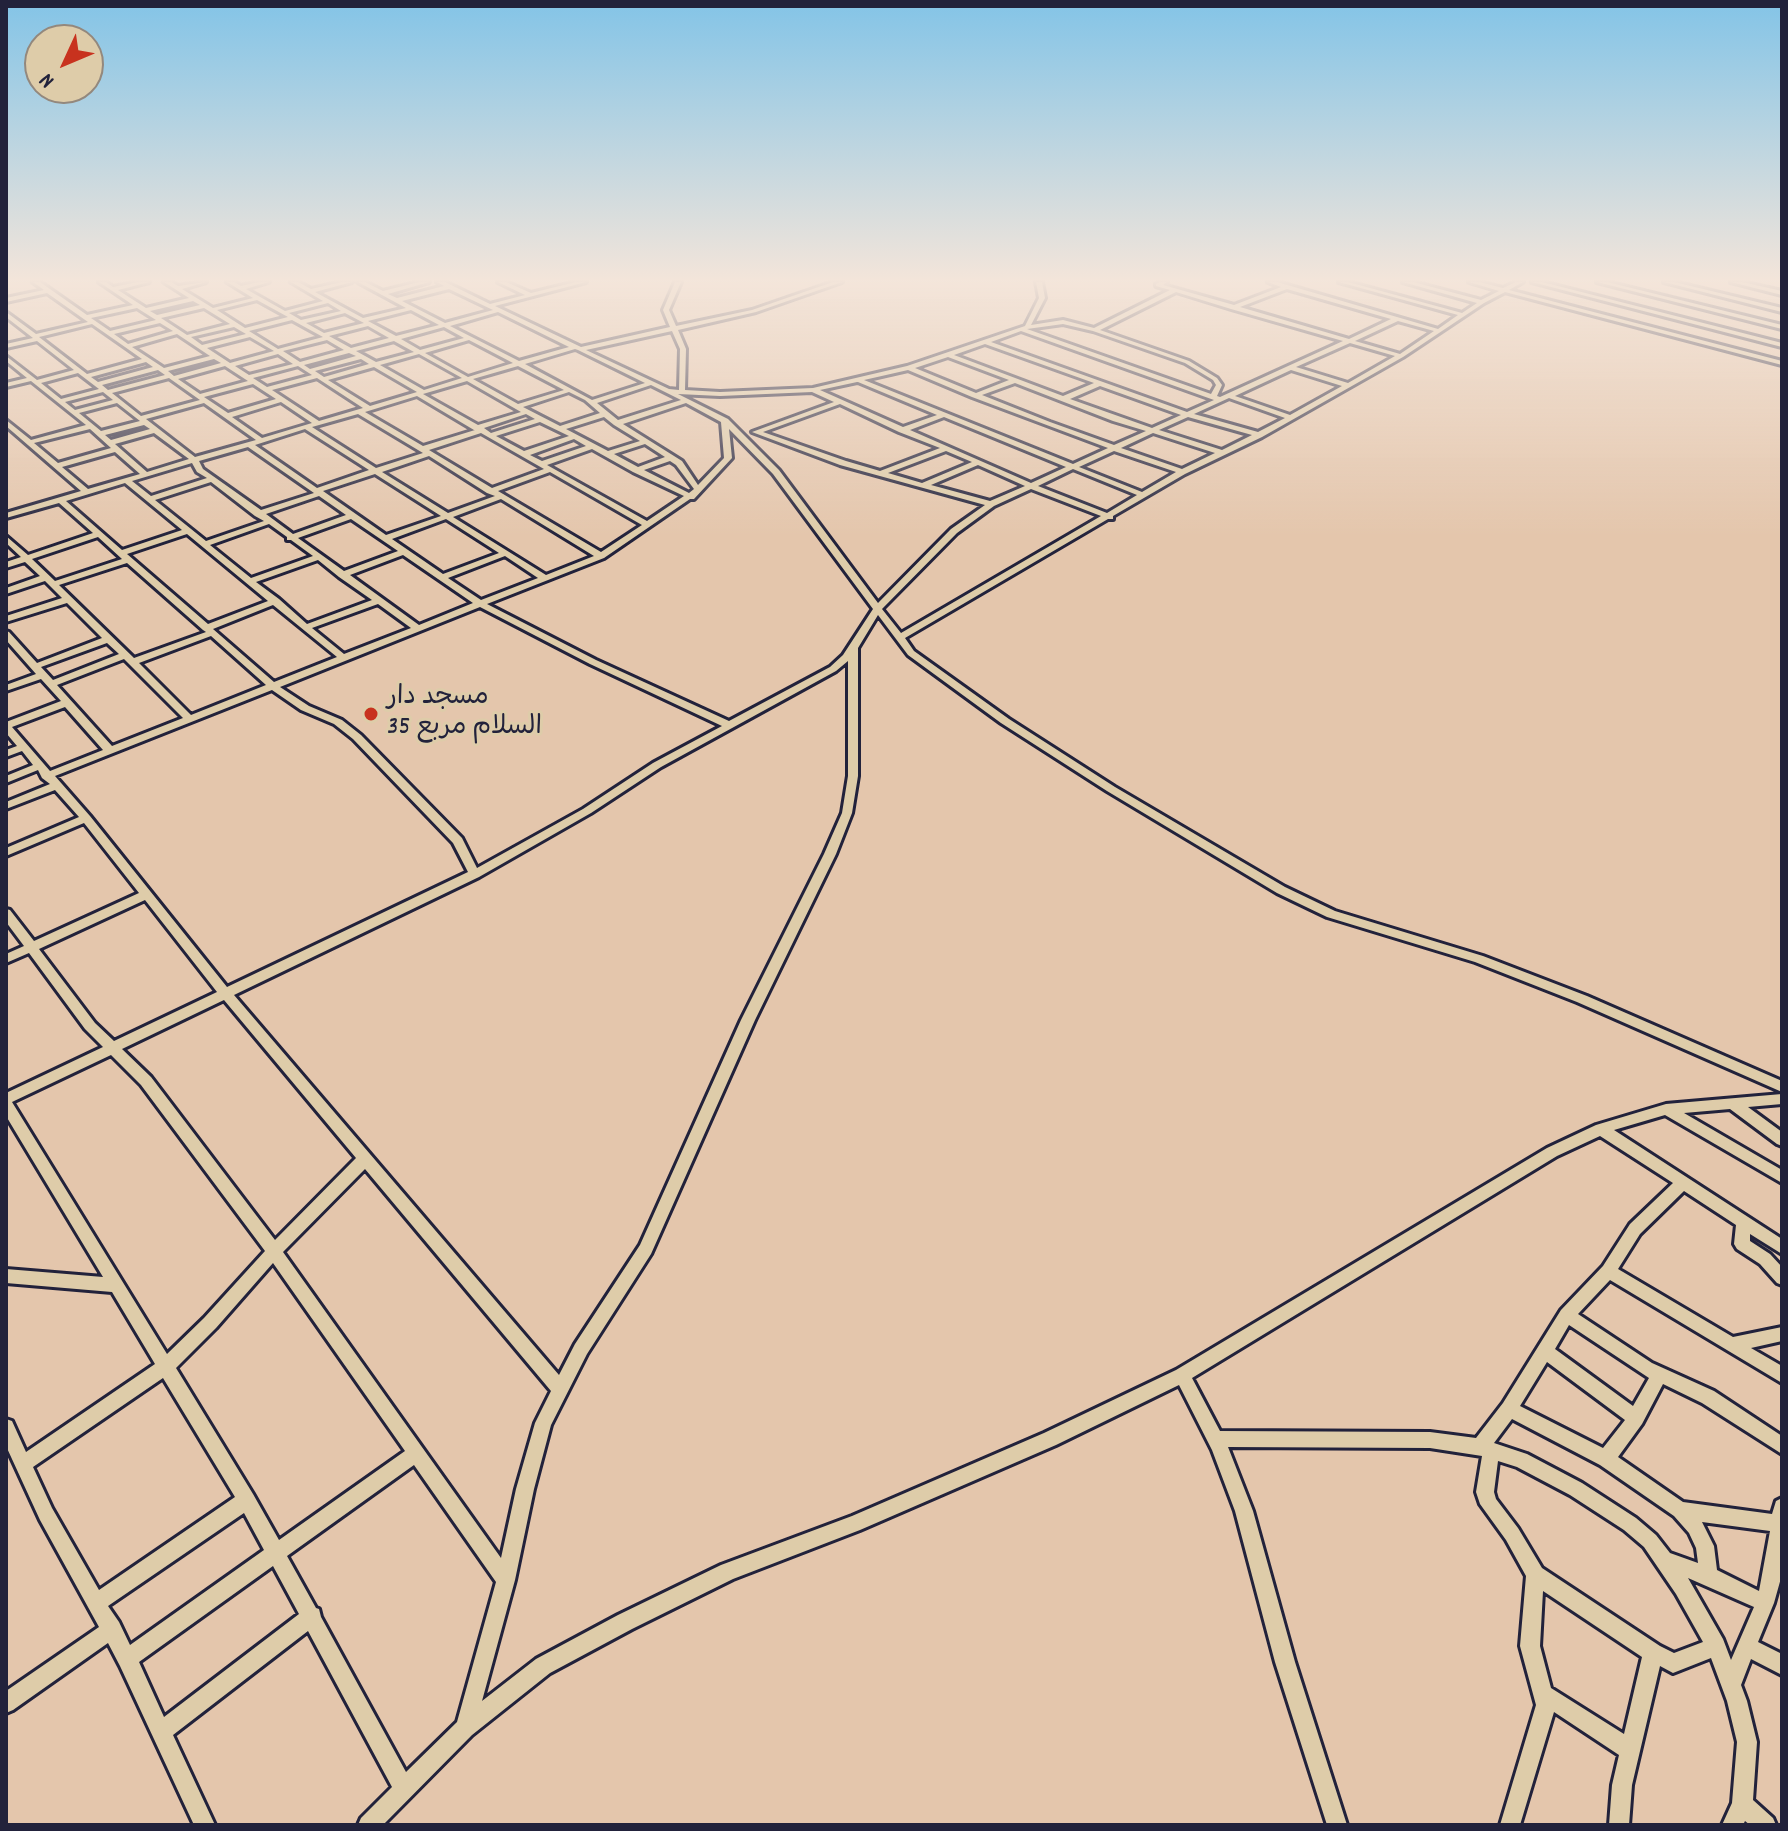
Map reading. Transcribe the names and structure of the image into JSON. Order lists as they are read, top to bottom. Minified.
{"places":["مسجد دار السلام مربع 35"],"north":"bottom left"}
